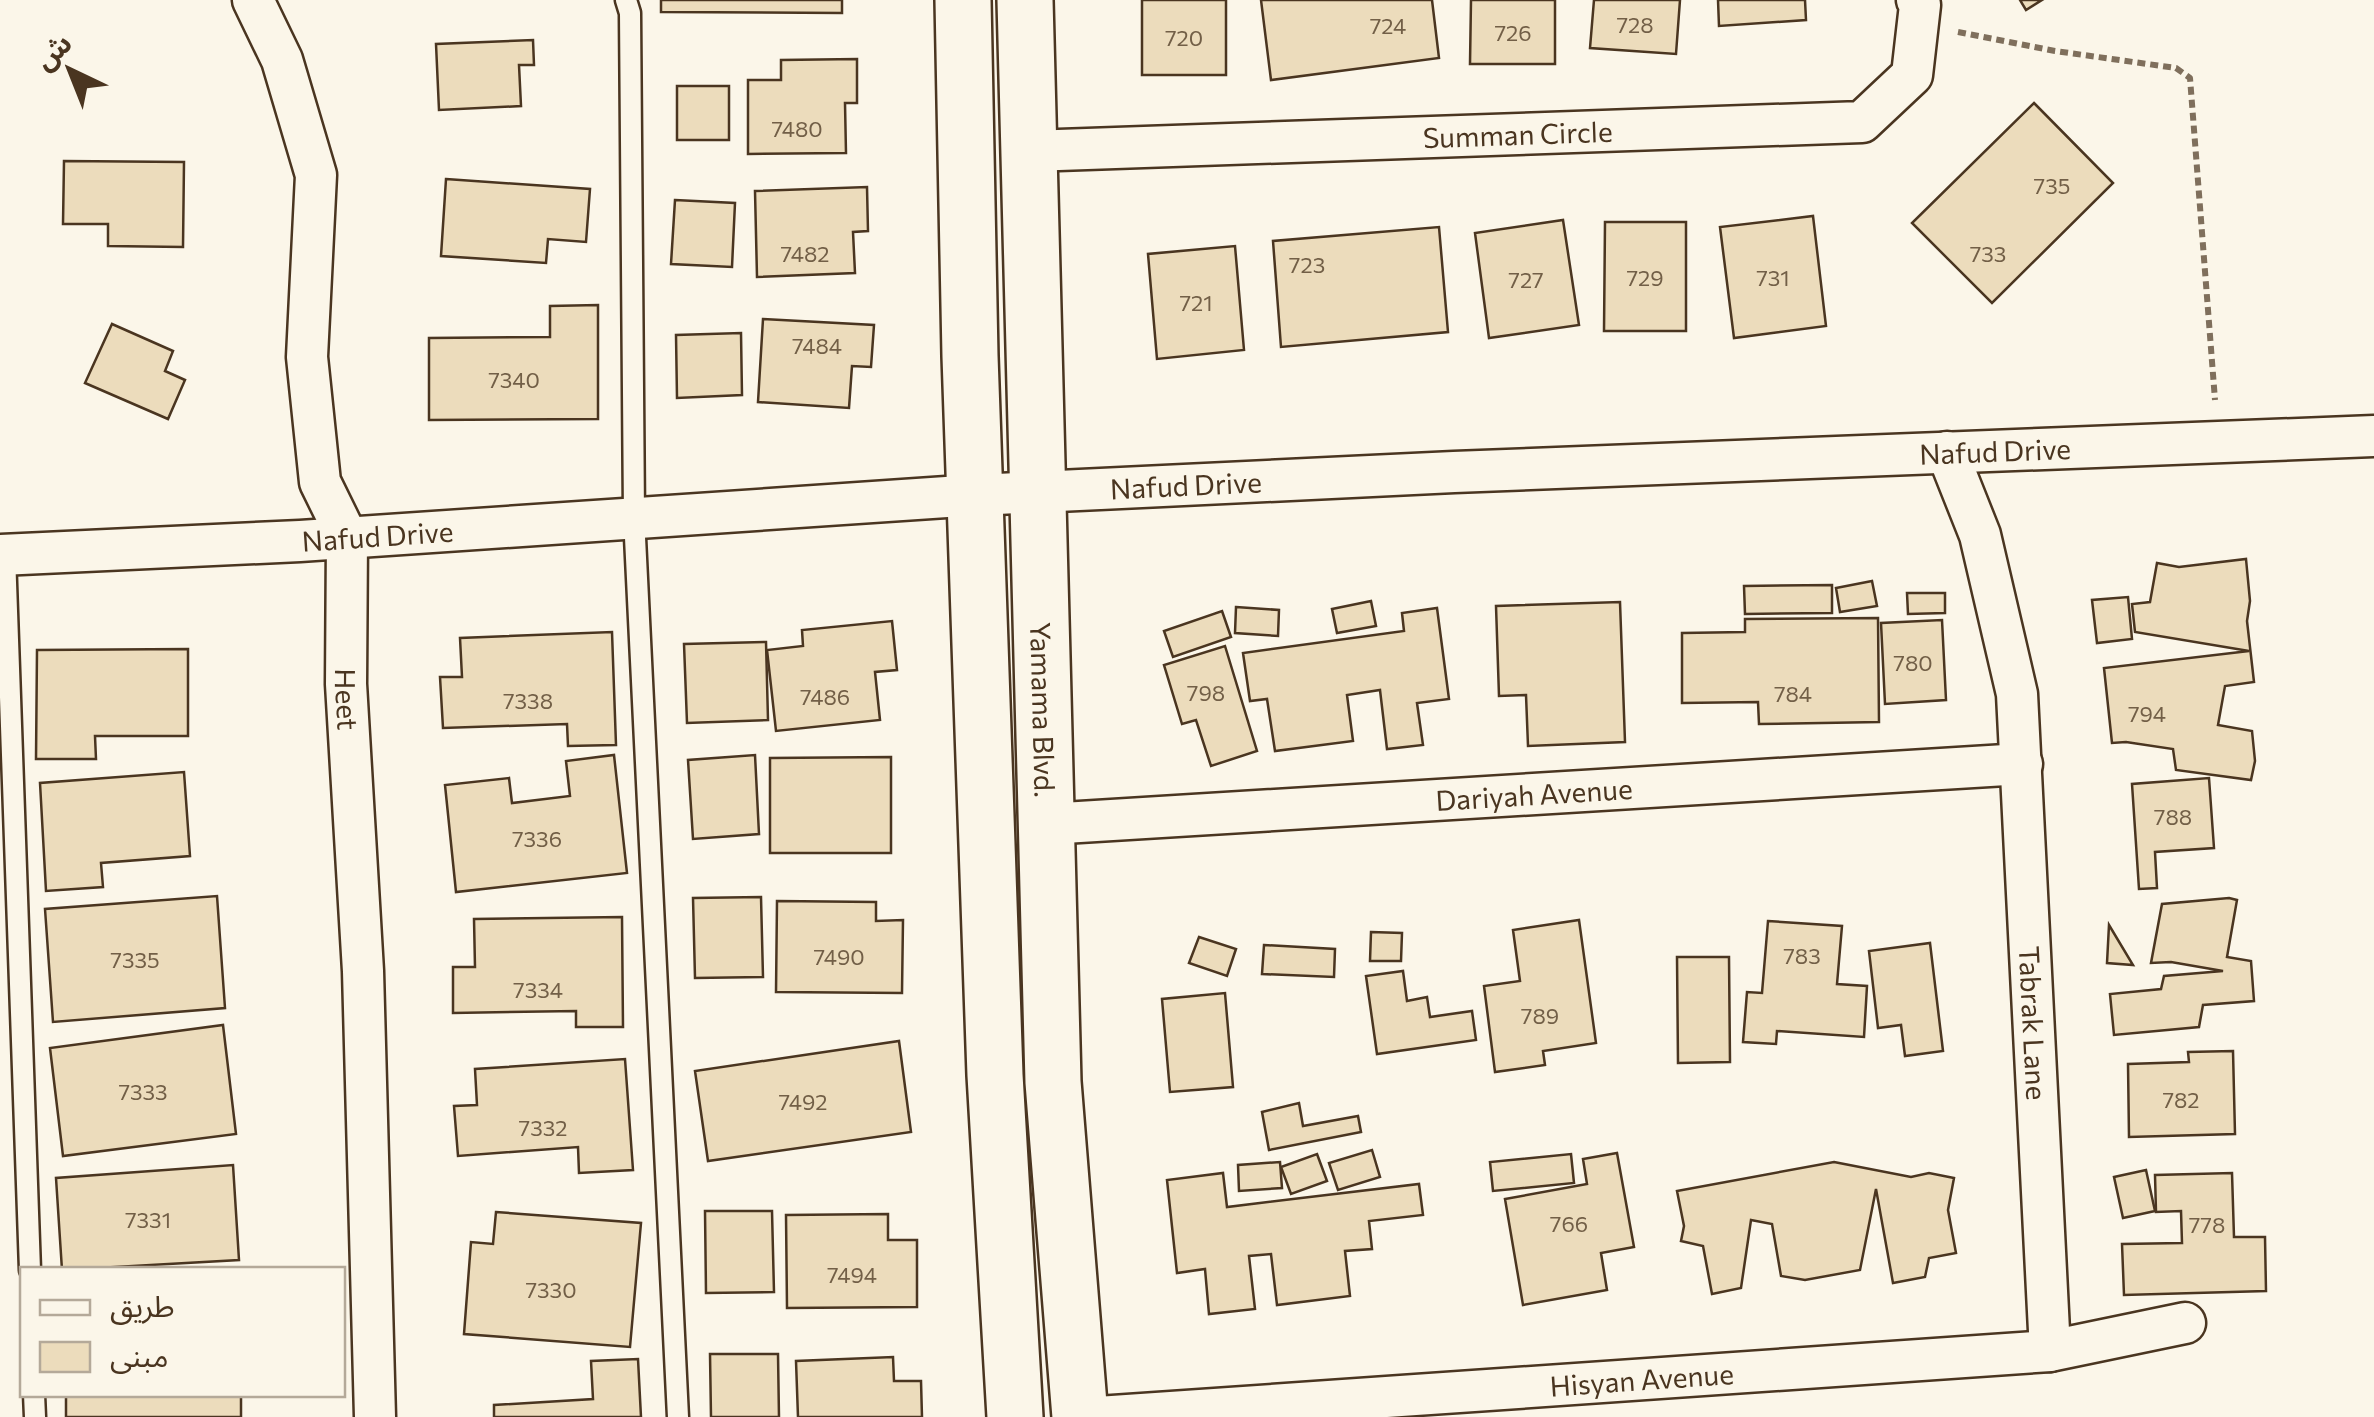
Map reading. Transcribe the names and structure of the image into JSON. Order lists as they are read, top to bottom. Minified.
{"streets":{"main road":["Yamama Blvd."],"street":["Summan Circle","Nafud Drive","Heet","Dariyah Avenue","Tabrak Lane","Hisyan Avenue"]},"crossings":[["Summan Circle","Yamama Blvd."],["Nafud Drive","Heet"],["Nafud Drive","Yamama Blvd."],["Nafud Drive","Tabrak Lane"],["Yamama Blvd.","Dariyah Avenue"],["Dariyah Avenue","Tabrak Lane"],["Tabrak Lane","Hisyan Avenue"]],"house_numbers":["728","724","726","720","7480","735","7482","733","723","729","731","727","721","7484","7340","780","798","784","7486","7338","794","788","7336","783","7490","7335","7334","789","7333","782","7492","7332","7331","766","778","7494","7330"],"legend":["طريق","مبنى"],"north":"top left"}
